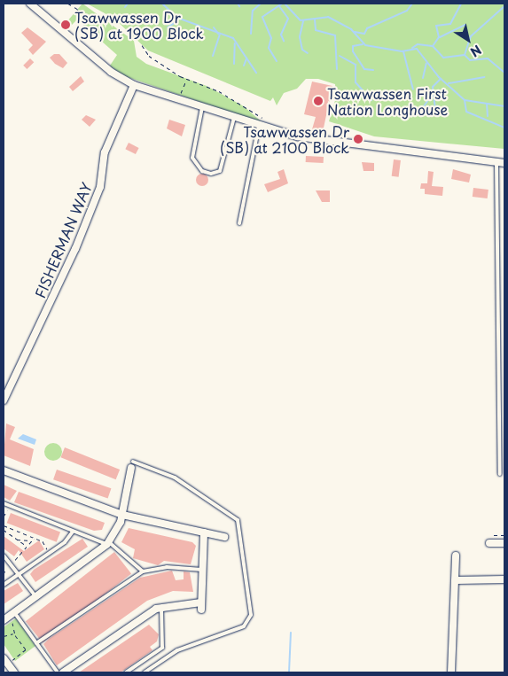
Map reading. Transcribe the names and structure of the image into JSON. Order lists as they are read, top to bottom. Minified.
{"streets":{"street":["FISHERMAN WAY"]},"places":["Tsawwassen Dr (SB) at 1900 Block","Tsawwassen First Nation Longhouse","Tsawwassen Dr (SB) at 2100 Block"],"north":"bottom right"}
